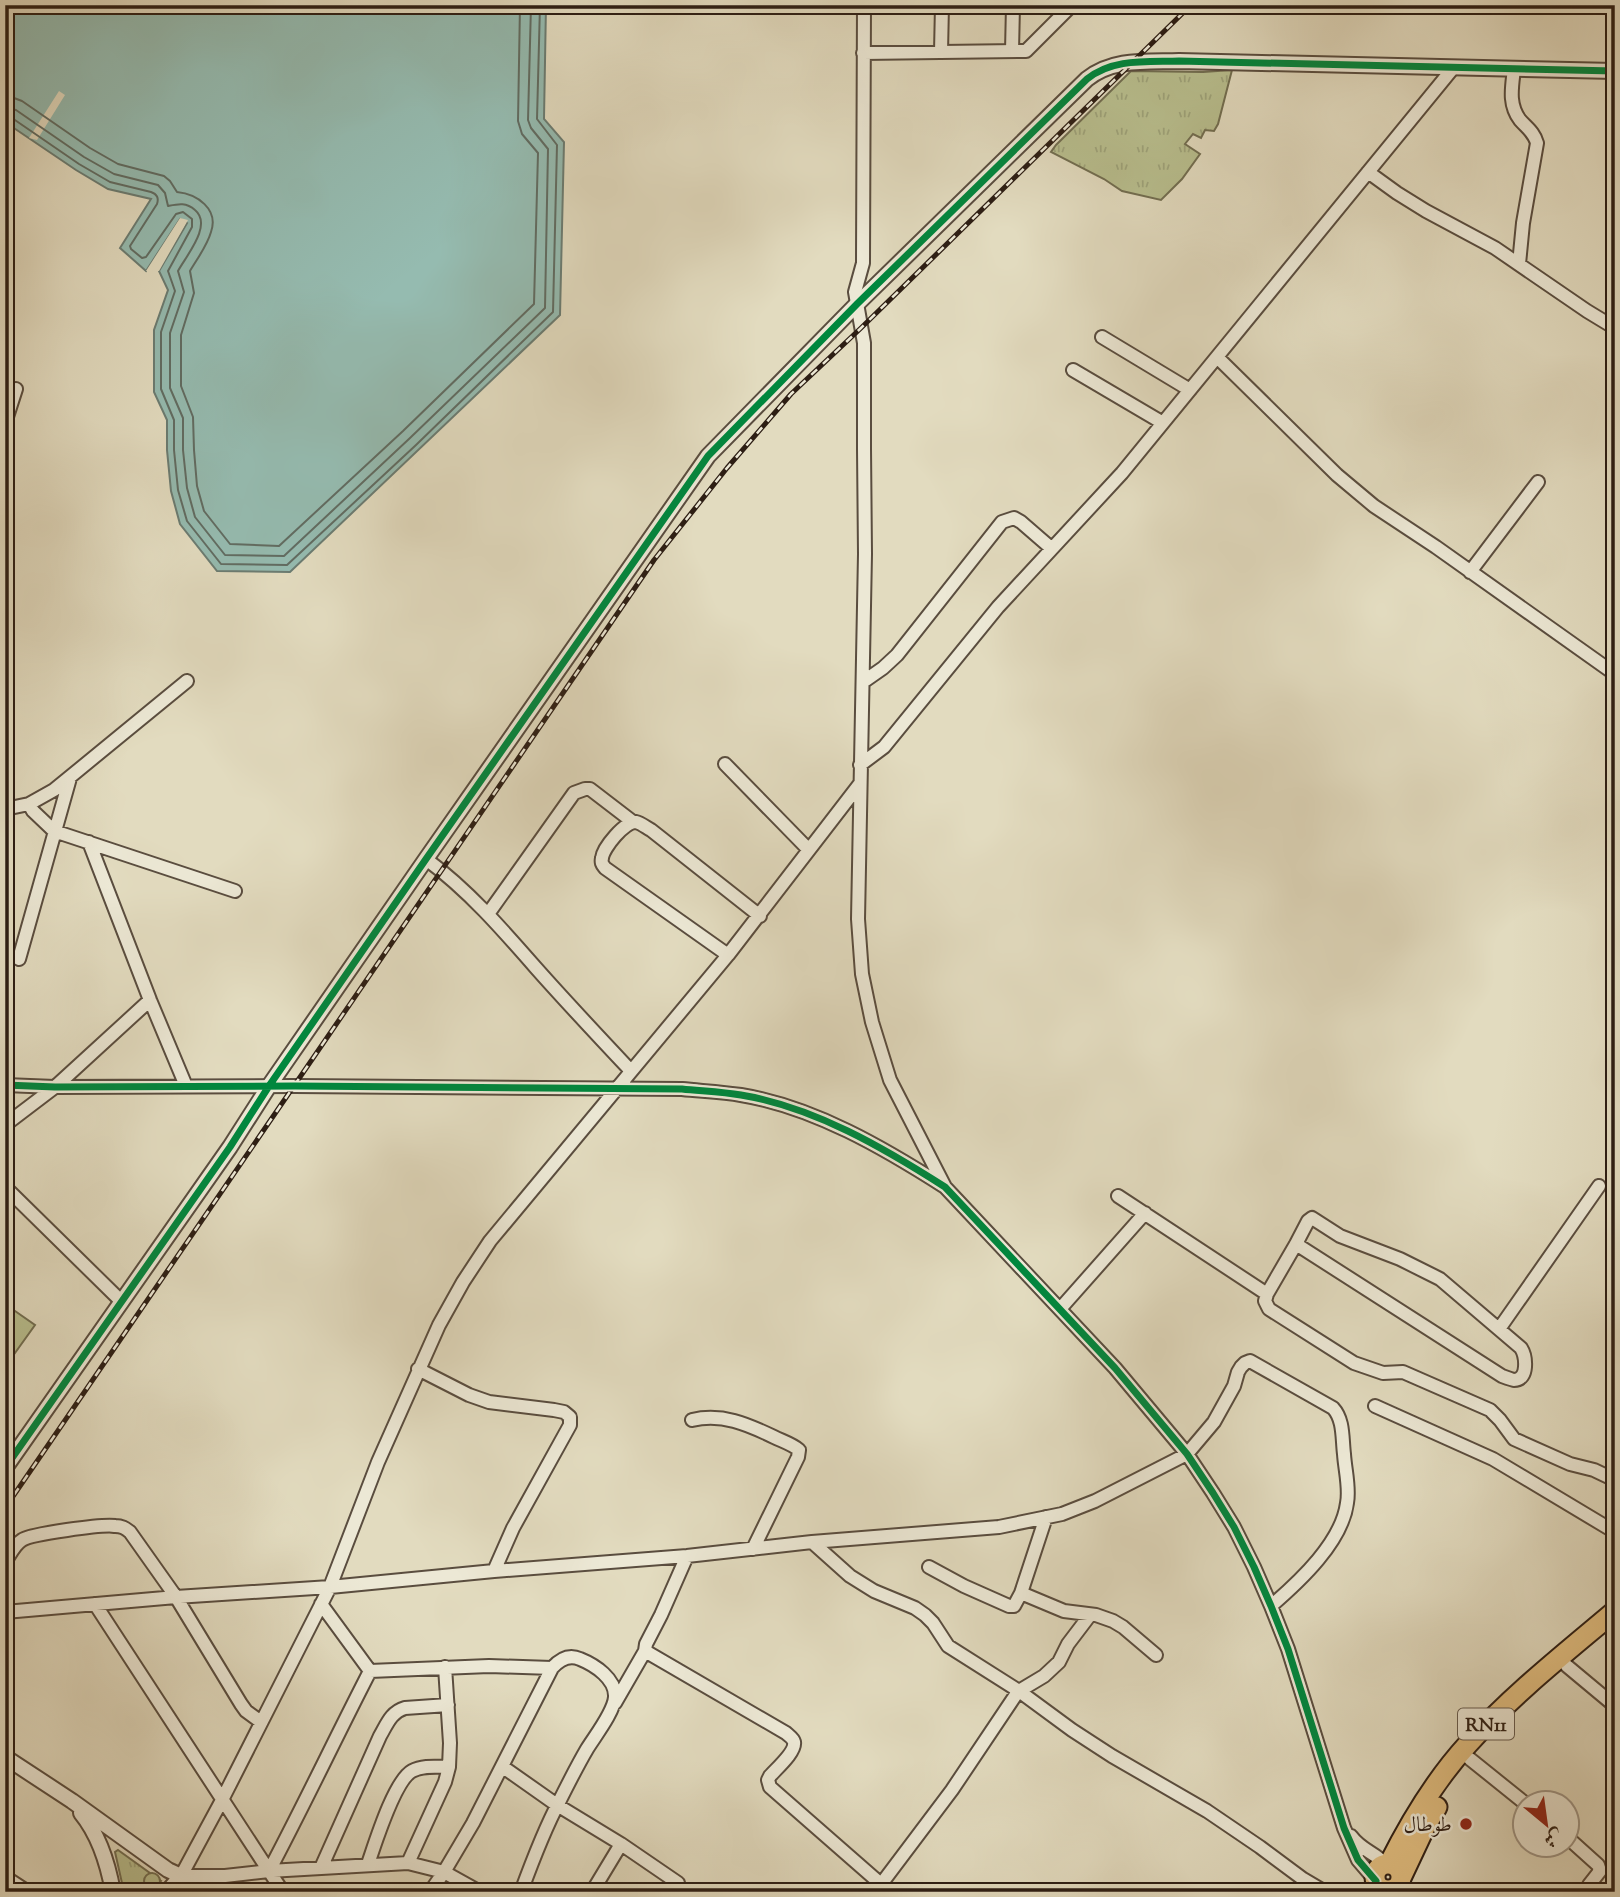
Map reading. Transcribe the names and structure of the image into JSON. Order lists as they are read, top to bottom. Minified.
{"streets":{"main road":["RN11"]},"places":["طوطال"],"north":"bottom right"}
